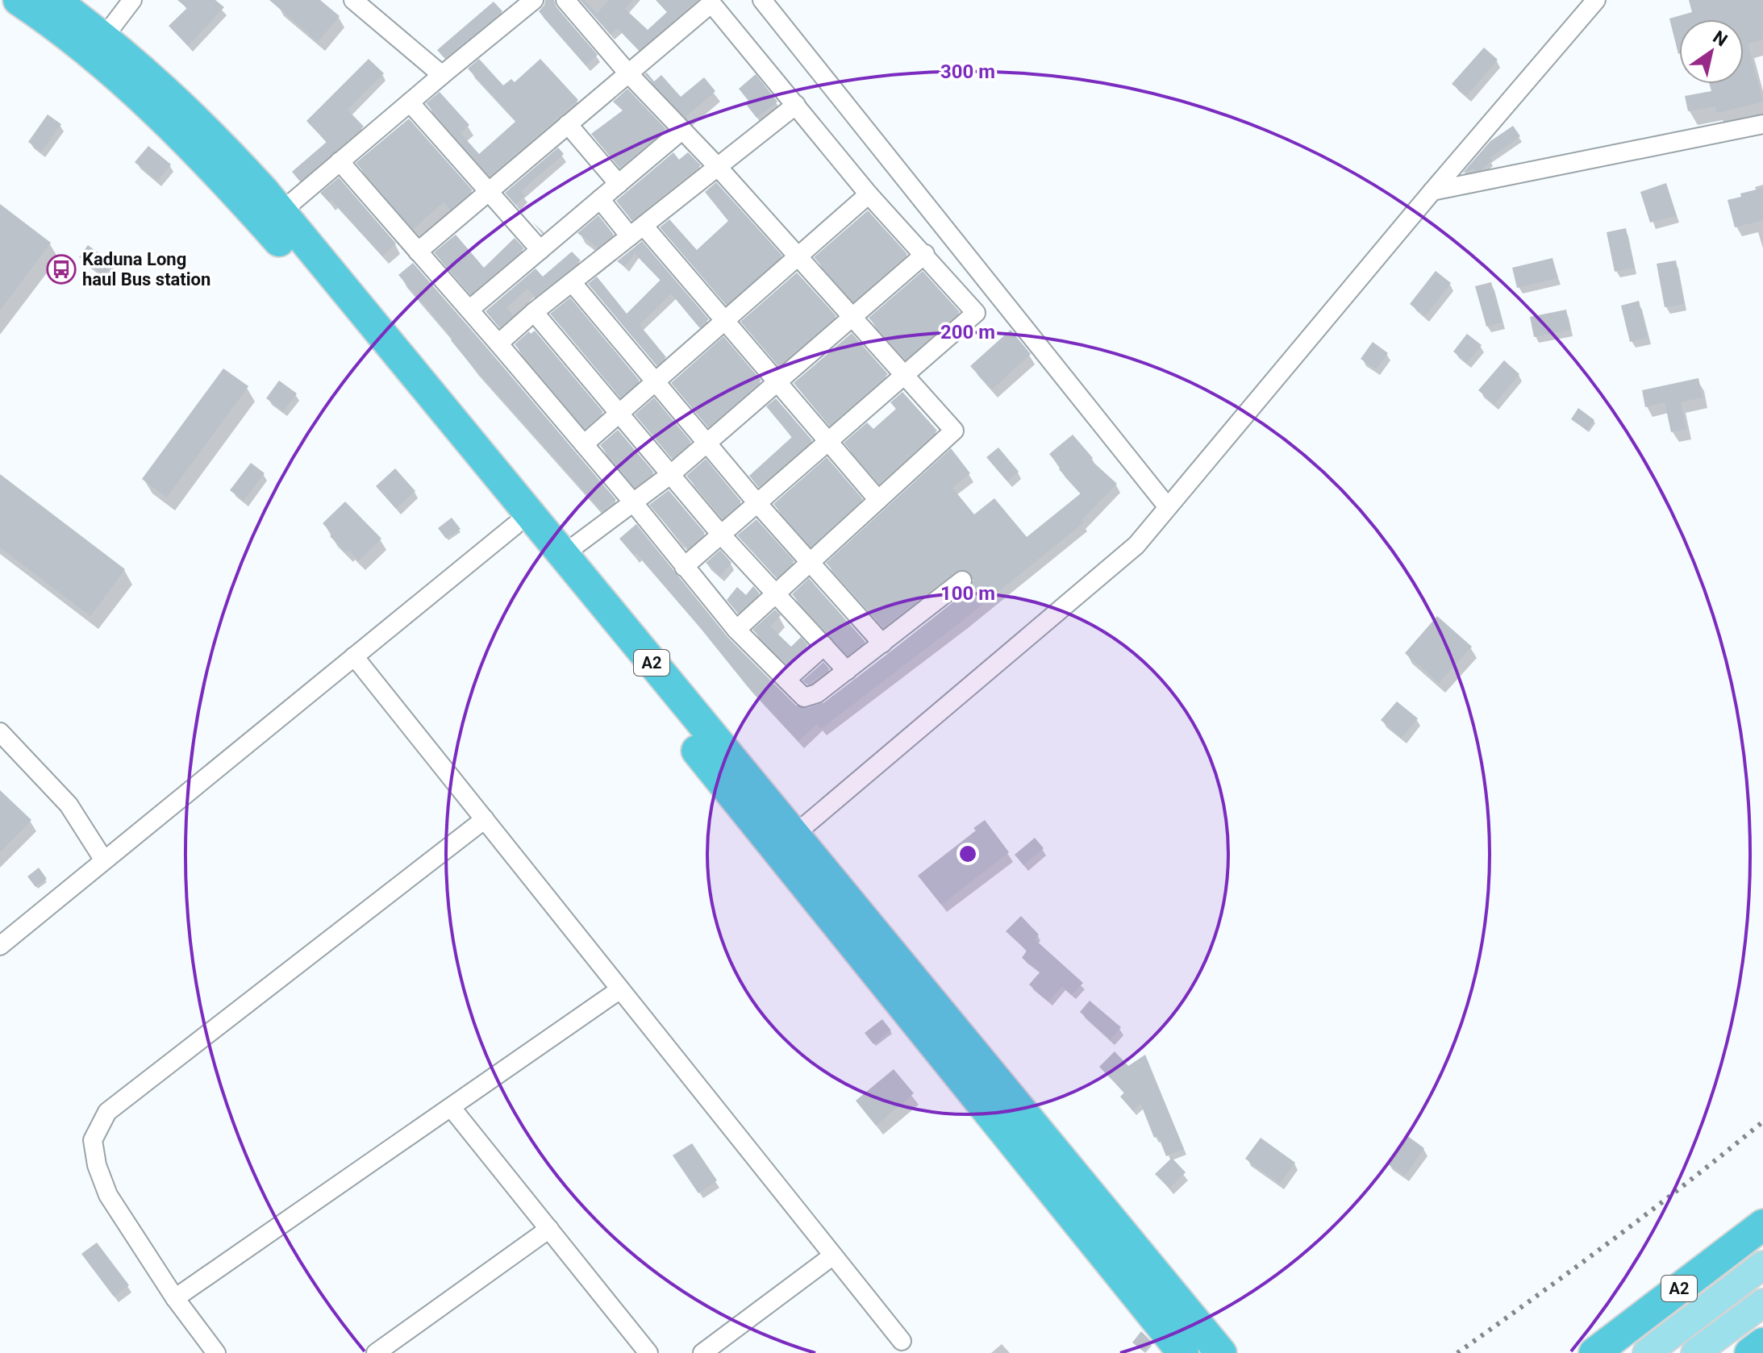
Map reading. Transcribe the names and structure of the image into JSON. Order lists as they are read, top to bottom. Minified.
{"streets":{"highway":["A2"]},"places":{"bus stop":["Kaduna Long haul Bus station"]},"north":"top right","rings":["300 m","200 m","100 m"]}
